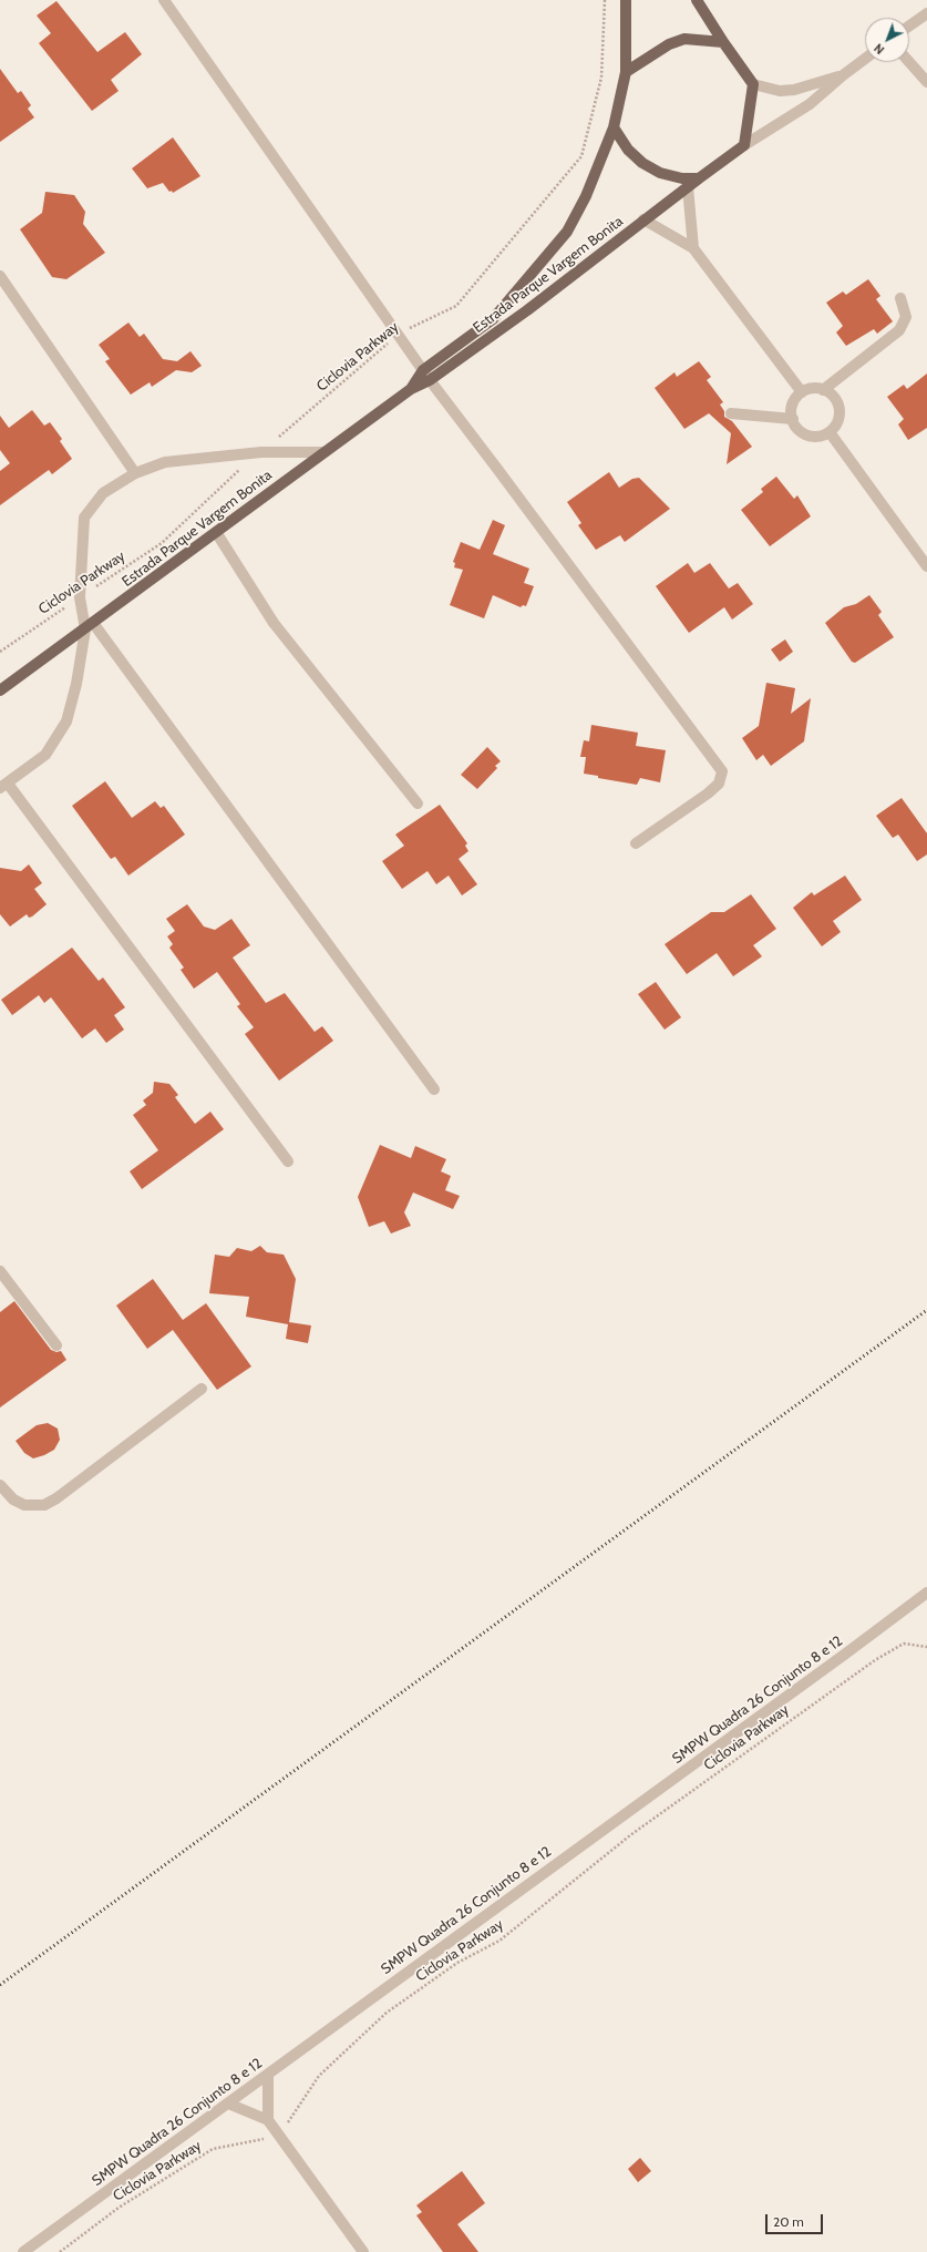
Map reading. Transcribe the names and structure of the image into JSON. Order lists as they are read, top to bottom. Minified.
{"streets":{"main road":["Estrada Parque Vargem Bonita"],"street":["SMPW Quadra 26 Conjunto 8 e 12"],"path":["Ciclovia Parkway"]},"scale_bar":"20 m","north":"bottom left"}
